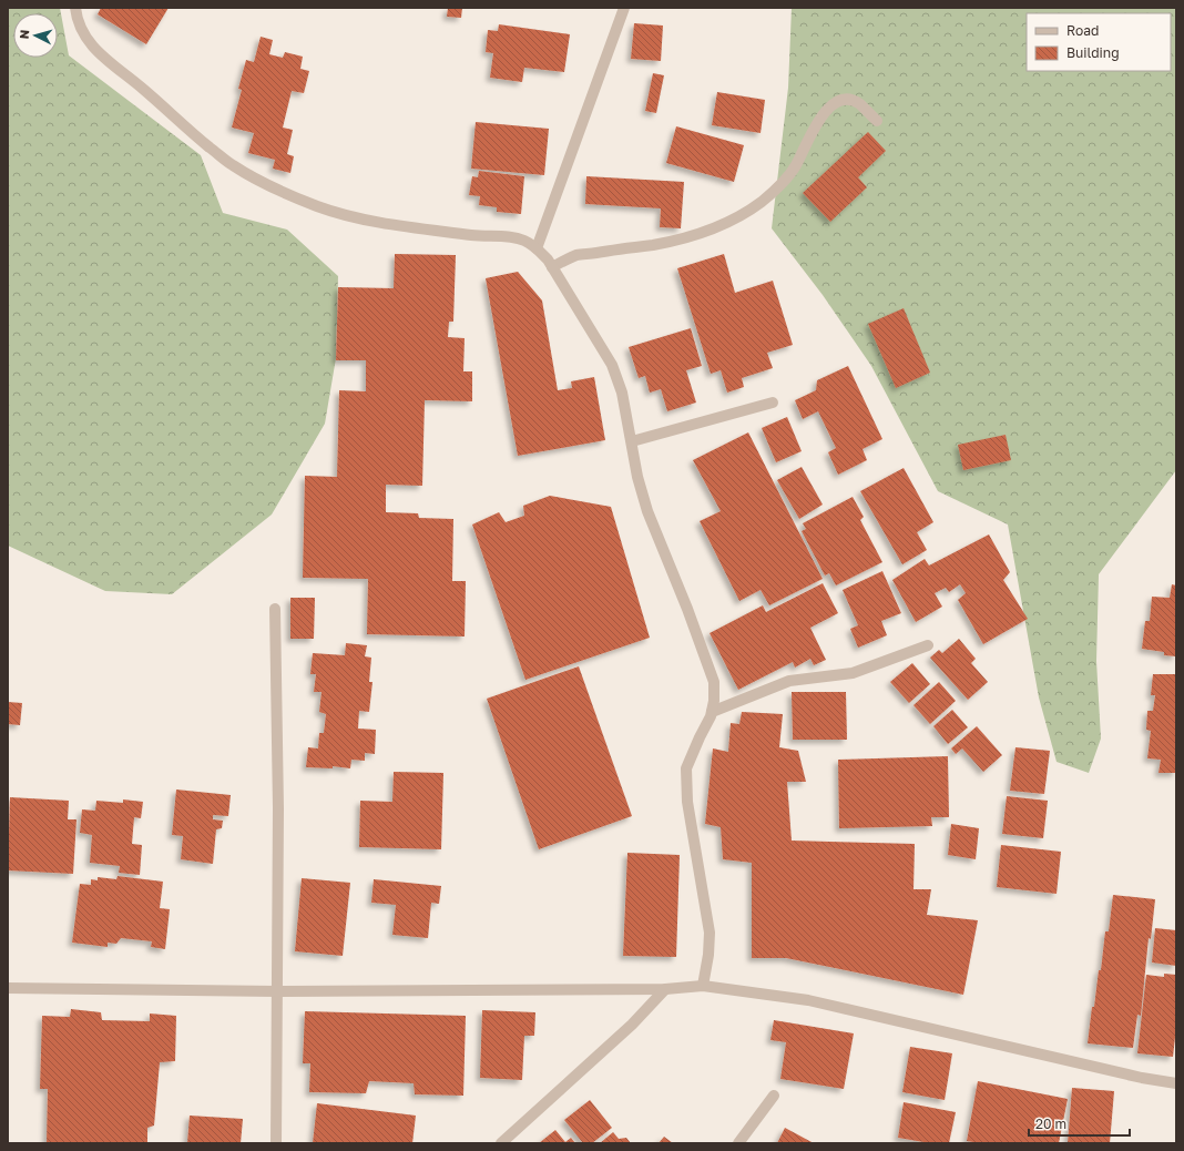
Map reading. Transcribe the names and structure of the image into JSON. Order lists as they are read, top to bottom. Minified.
{"legend":["Road","Building"],"scale_bar":"20 m","north":"left"}
